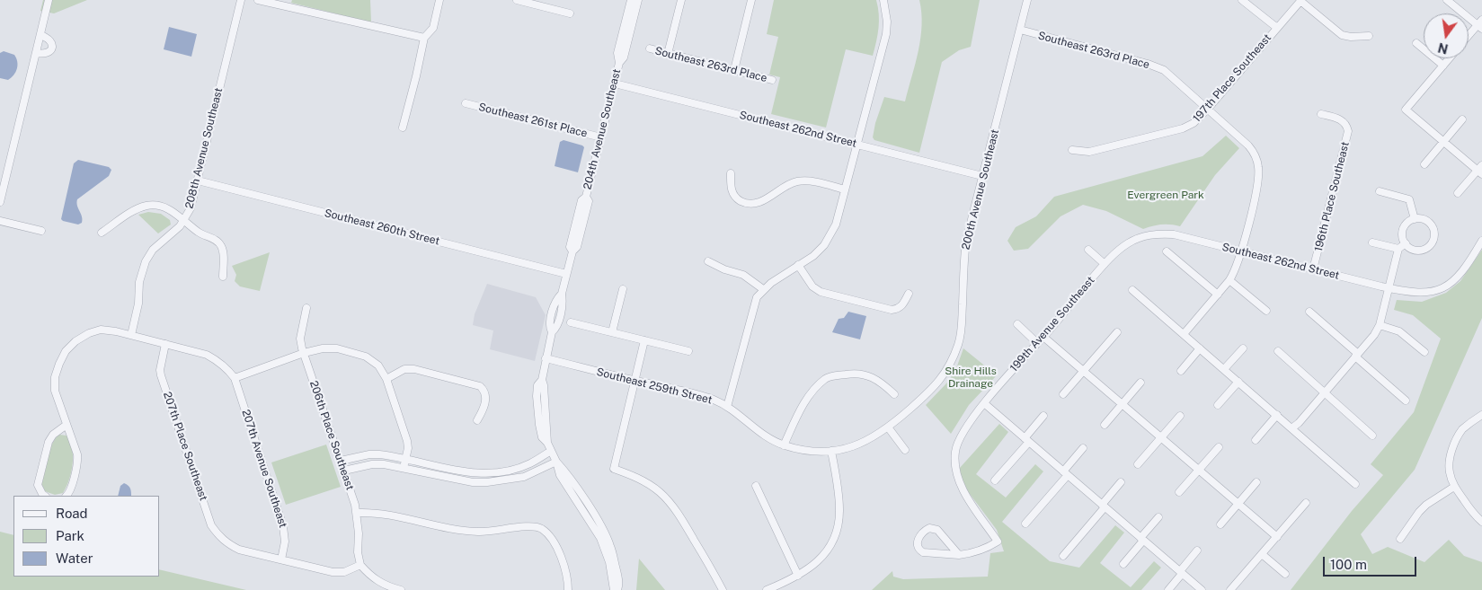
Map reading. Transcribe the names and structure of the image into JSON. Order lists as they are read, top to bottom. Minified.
{"streets":{"street":["Southeast 263rd Place","197th Place Southeast","Southeast 261st Place","204th Avenue Southeast","Southeast 262nd Street","208th Avenue Southeast","200th Avenue Southeast","196th Place Southeast","Southeast 260th Street","199th Avenue Southeast","Southeast 259th Street","206th Place Southeast","207th Place Southeast","207th Avenue Southeast"]},"crossings":[["Southeast 263rd Place","197th Place Southeast"],["Southeast 263rd Place","Southeast 262nd Street"],["Southeast 263rd Place","200th Avenue Southeast"],["Southeast 261st Place","204th Avenue Southeast"],["204th Avenue Southeast","Southeast 262nd Street"],["204th Avenue Southeast","Southeast 260th Street"],["204th Avenue Southeast","Southeast 259th Street"],["Southeast 262nd Street","200th Avenue Southeast"],["Southeast 262nd Street","196th Place Southeast"],["Southeast 262nd Street","199th Avenue Southeast"],["208th Avenue Southeast","Southeast 260th Street"],["200th Avenue Southeast","Southeast 259th Street"],["207th Place Southeast","207th Avenue Southeast"]],"parks":["Evergreen Park","Shire Hills Drainage"],"legend":["Road","Park","Water"],"scale_bar":"100 m","north":"bottom"}
